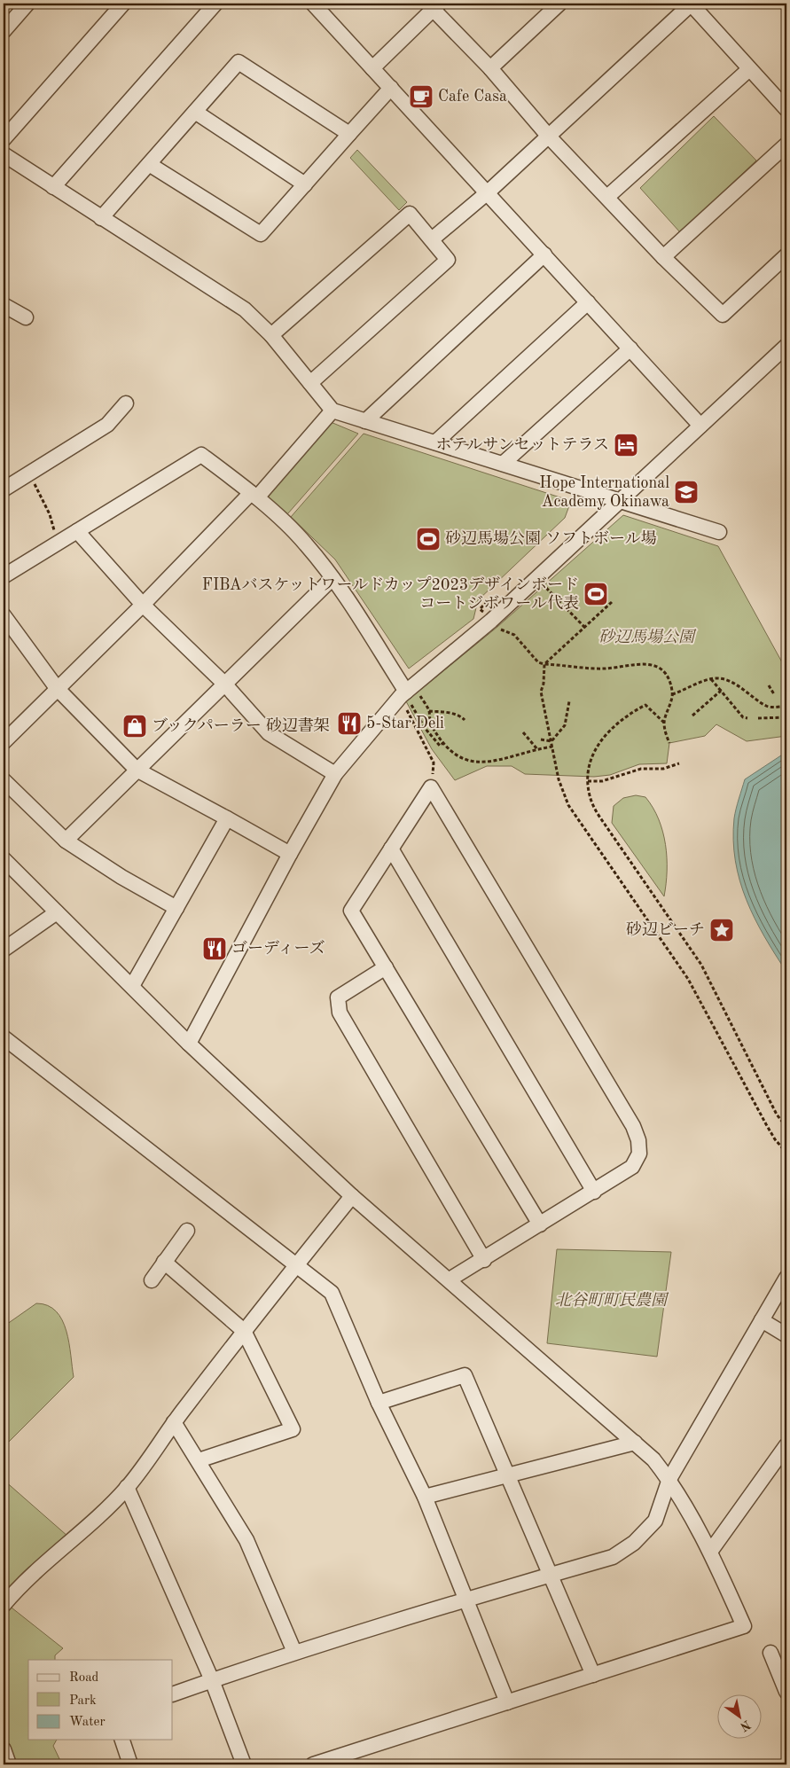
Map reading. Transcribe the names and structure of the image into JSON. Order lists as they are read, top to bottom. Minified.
{"parks":["砂辺馬場公園","北谷町町民農園"],"places":{"cafe":["Cafe Casa"],"hotel":["ホテルサンセットテラス"],"school or university":["Hope International Academy Okinawa"],"sports":["砂辺馬場公園 ソフトボール場","FIBAバスケットワールドカップ2023デザインボード コートジボワール代表"],"restaurant":["5-Star Deli","ゴーディーズ"],"shop":["ブックパーラー 砂辺書架"],"place":["砂辺ビーチ"]},"legend":["Road","Park","Water"],"north":"bottom right"}
